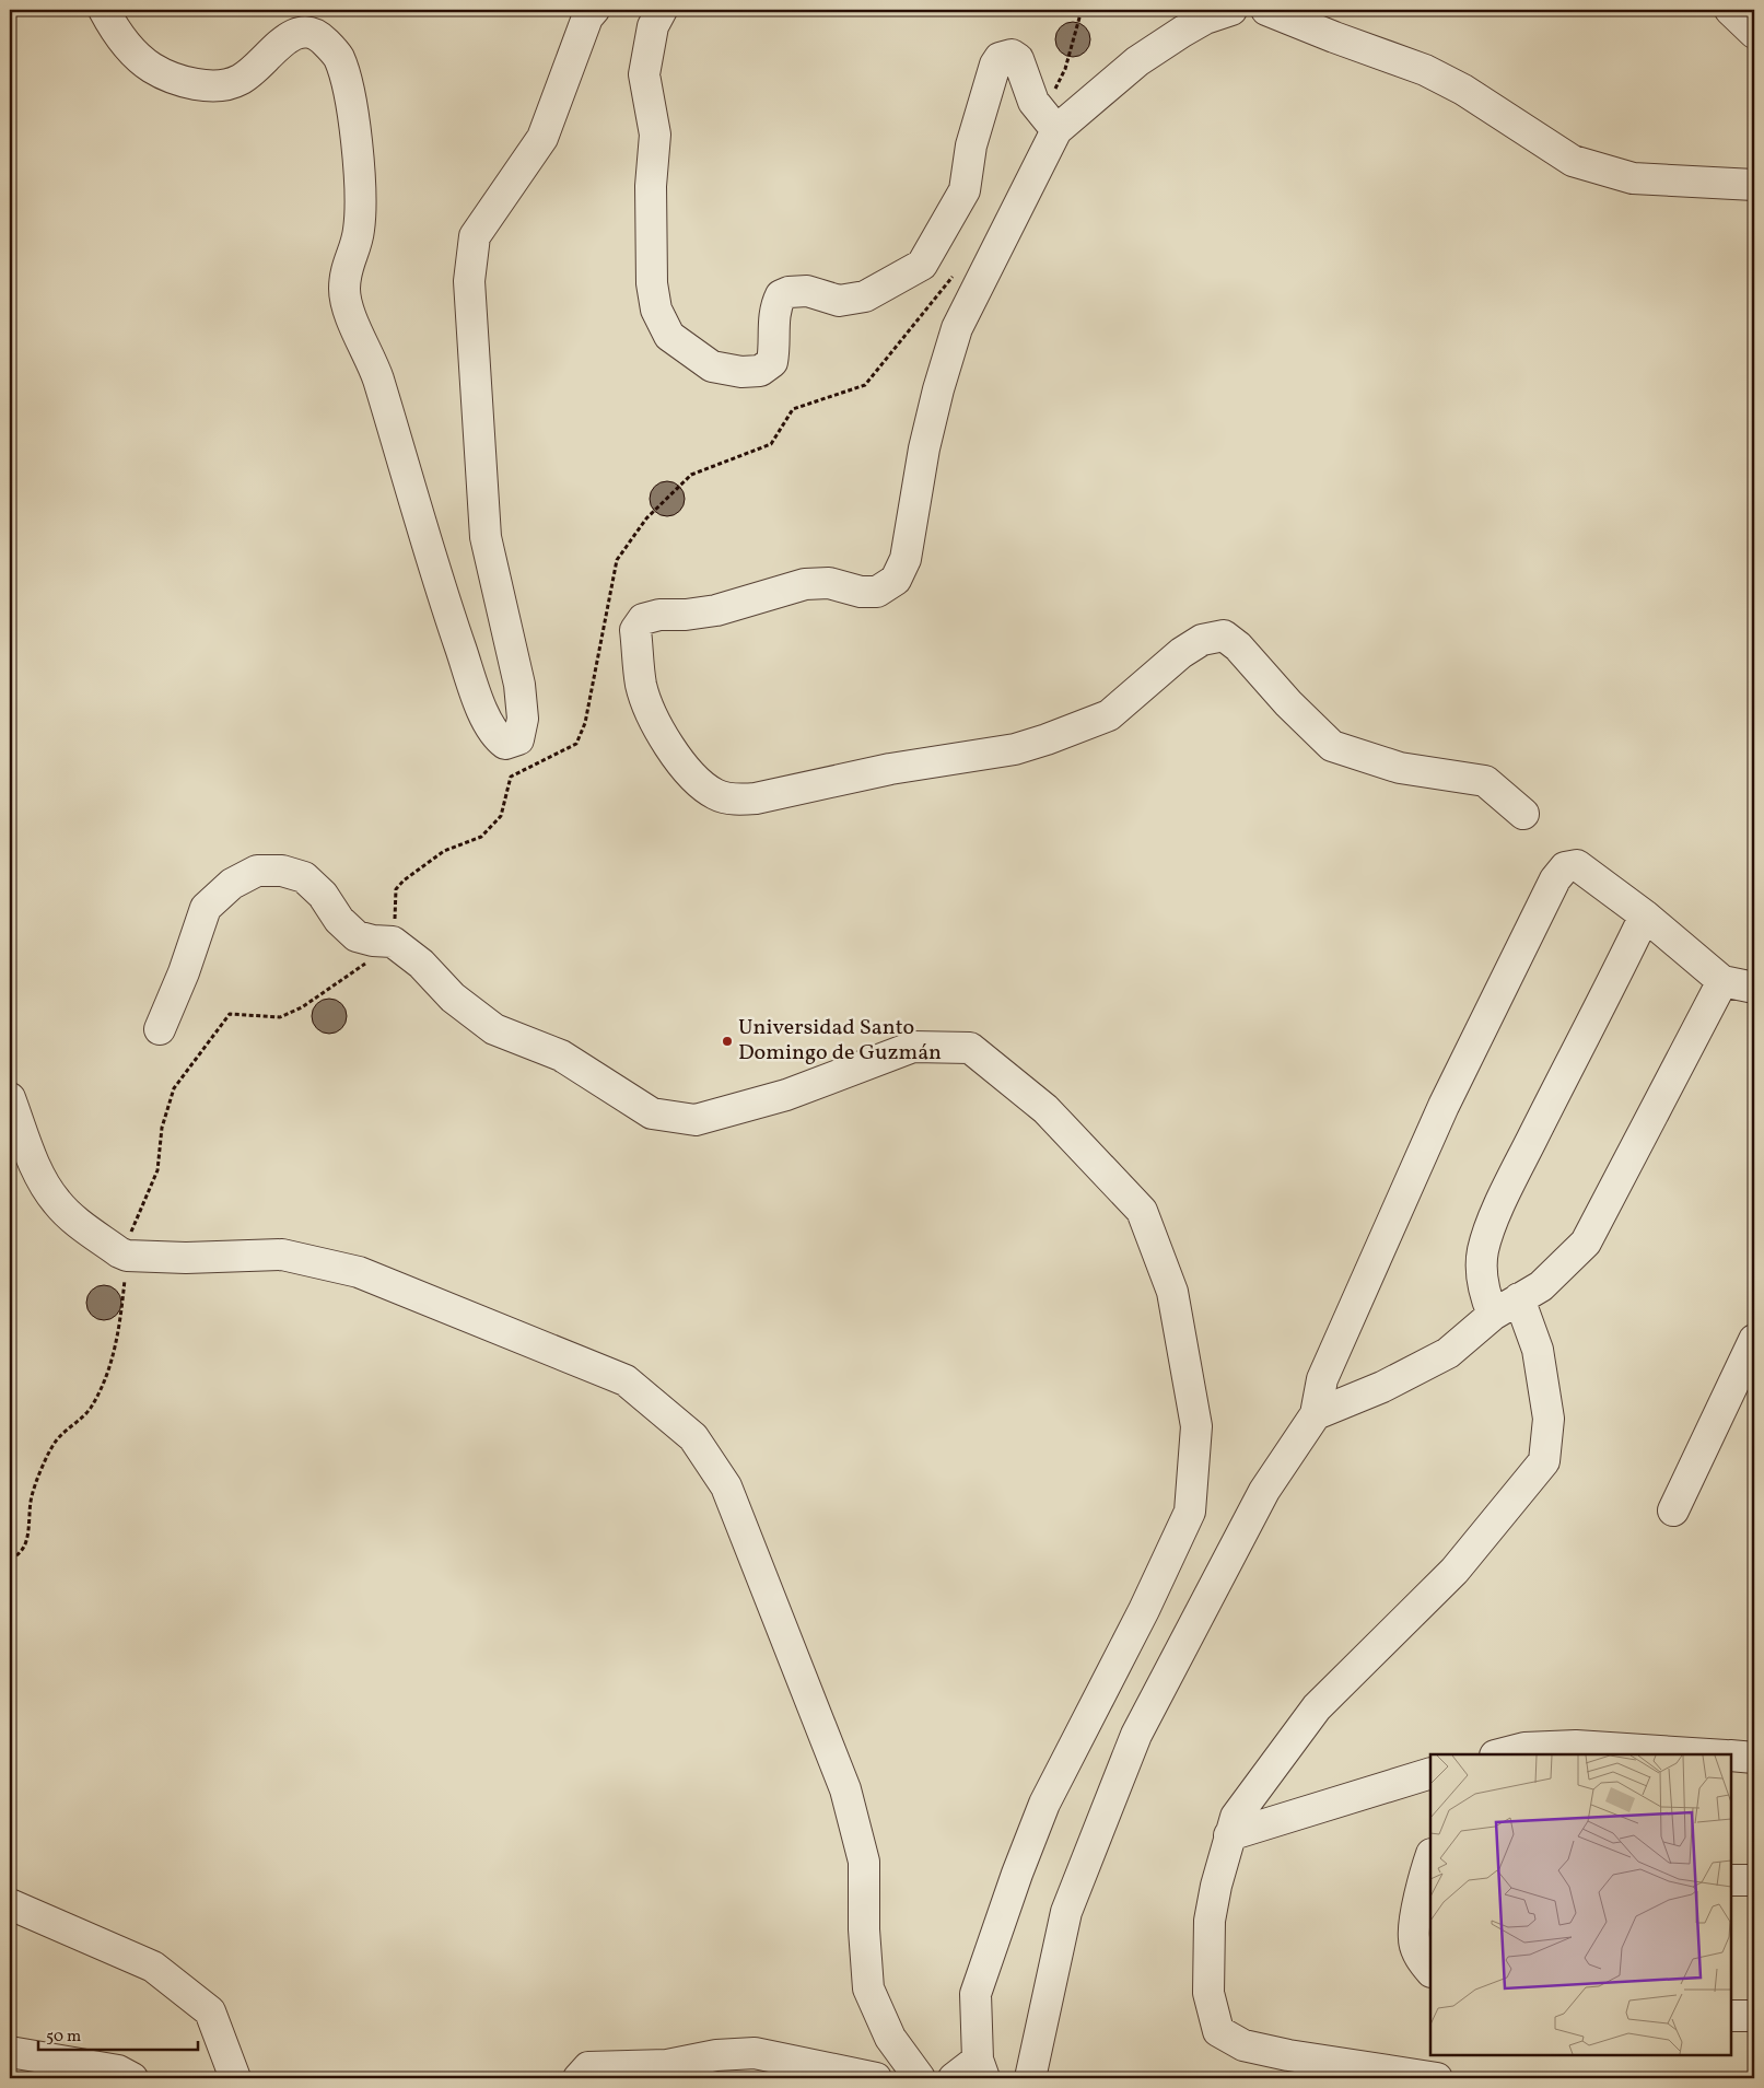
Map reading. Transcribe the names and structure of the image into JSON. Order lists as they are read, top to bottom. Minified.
{"places":["Universidad Santo Domingo de Guzmán"],"scale_bar":"50 m"}
